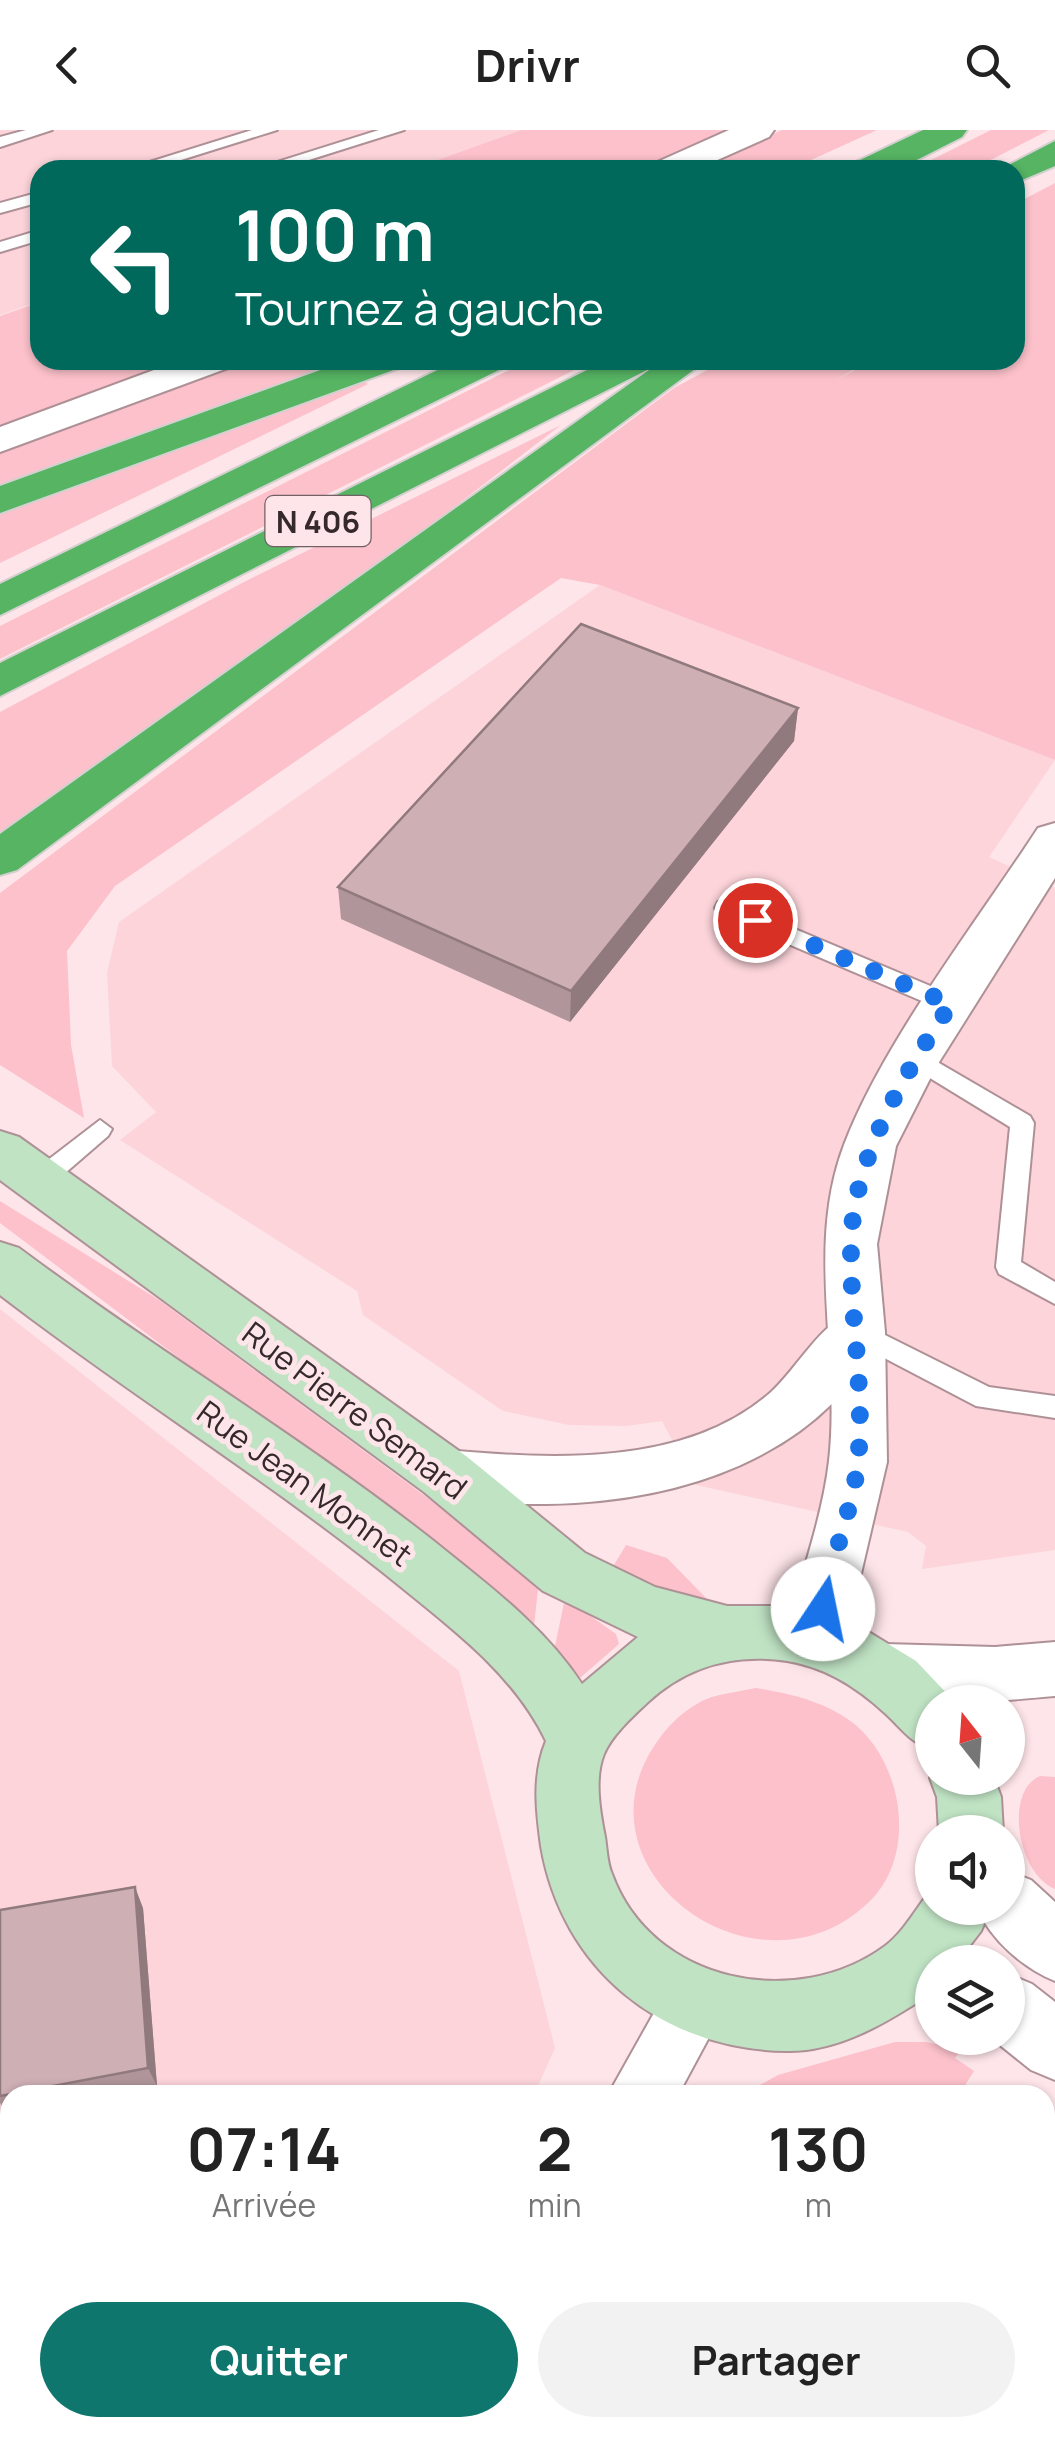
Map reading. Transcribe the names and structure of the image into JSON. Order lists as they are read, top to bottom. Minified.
{"streets":{"highway":["N 406"],"main road":["Rue Pierre Semard","Rue Jean Monnet"]},"north":"top","page":{"header":"Drivr","turn":["100 m","Tournez à gauche"],"eta":["07:14","Arrivée","2","min","130","m"],"buttons":["Quitter","Partager"]}}
